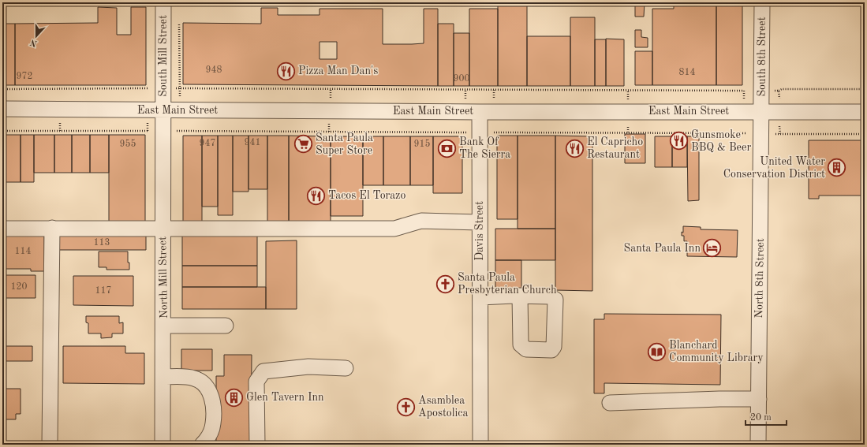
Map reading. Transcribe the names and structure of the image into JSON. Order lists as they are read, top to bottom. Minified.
{"streets":{"street":["South Mill Street","South 8th Street","East Main Street","Davis Street","North Mill Street","North 8th Street"]},"crossings":[["South Mill Street","East Main Street"],["South Mill Street","North Mill Street"],["South 8th Street","East Main Street"],["South 8th Street","North 8th Street"],["East Main Street","Davis Street"],["East Main Street","North Mill Street"],["East Main Street","North 8th Street"]],"places":{"restaurant":["Pizza Man Dan's","Gunsmoke BBQ & Beer","El Capricho Restaurant","Tacos El Torazo"],"supermarket":["Santa Paula Super Store"],"bank":["Bank Of The Sierra"],"building":["United Water Conservation District","Glen Tavern Inn"],"hotel":["Santa Paula Inn"],"church":["Santa Paula Presbyterian Church","Asamblea Apostolica"],"library":["Blanchard Community Library"]},"house_numbers":["948","814","972","900","941","947","955","915","113","114","120","117"],"scale_bar":"20 m","north":"bottom"}
